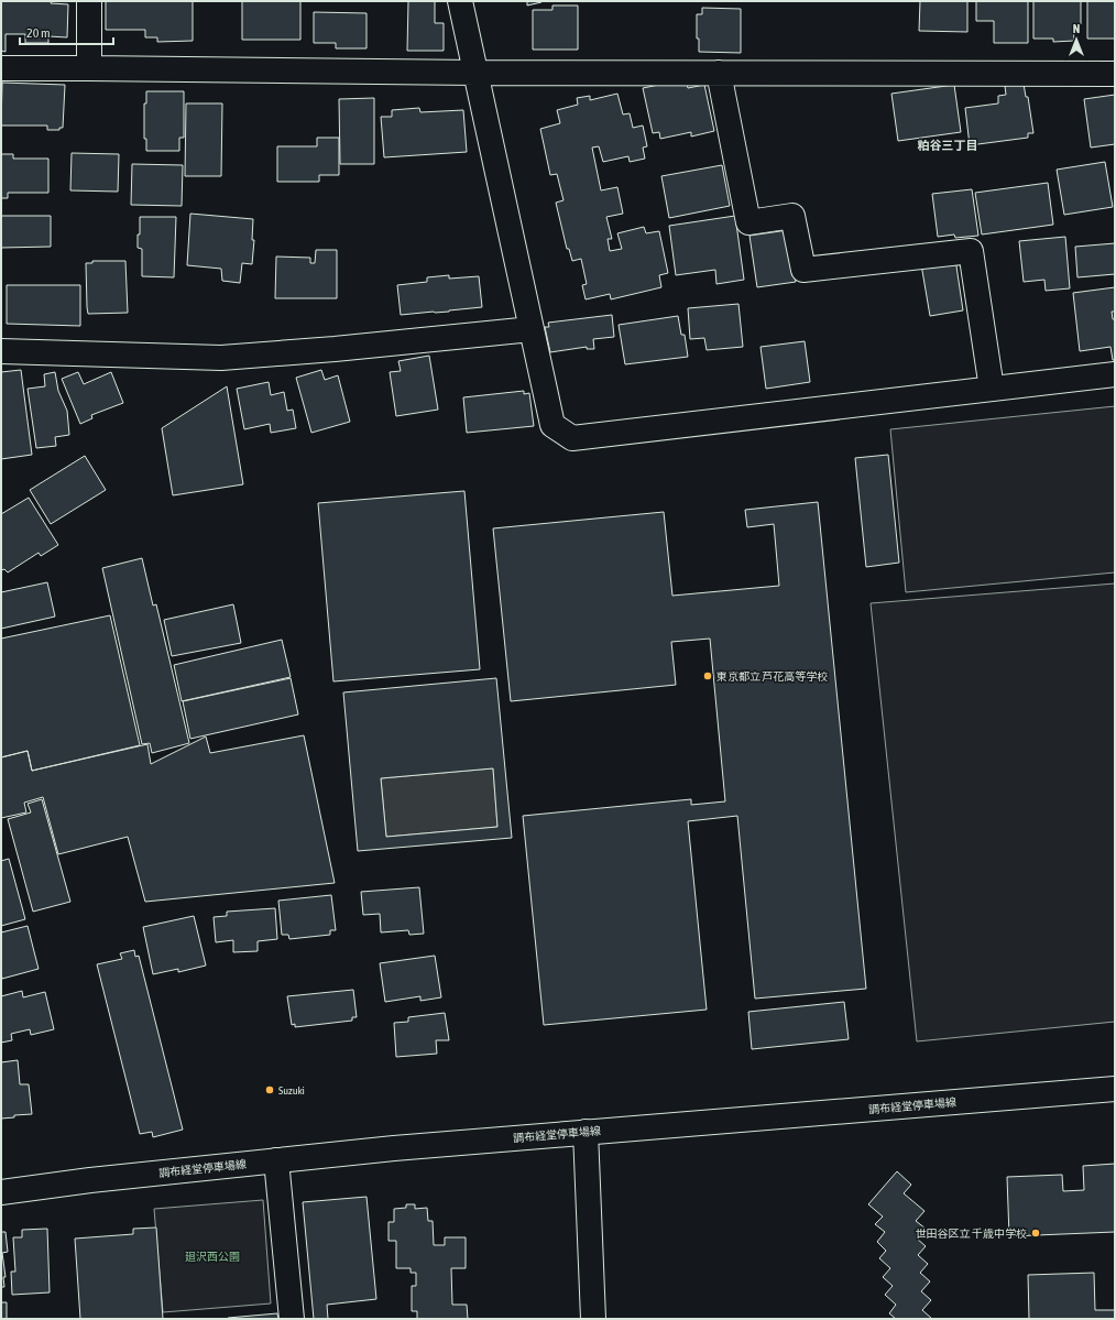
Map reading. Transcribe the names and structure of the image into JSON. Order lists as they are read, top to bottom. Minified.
{"streets":{"street":["調布経堂停車場線"]},"districts":["粕谷三丁目"],"parks":["廻沢西公園"],"places":["東京都立 芦花高等学校","Suzuki","世田谷区立 千歳中学校"],"scale_bar":"20 m","north":"top"}
